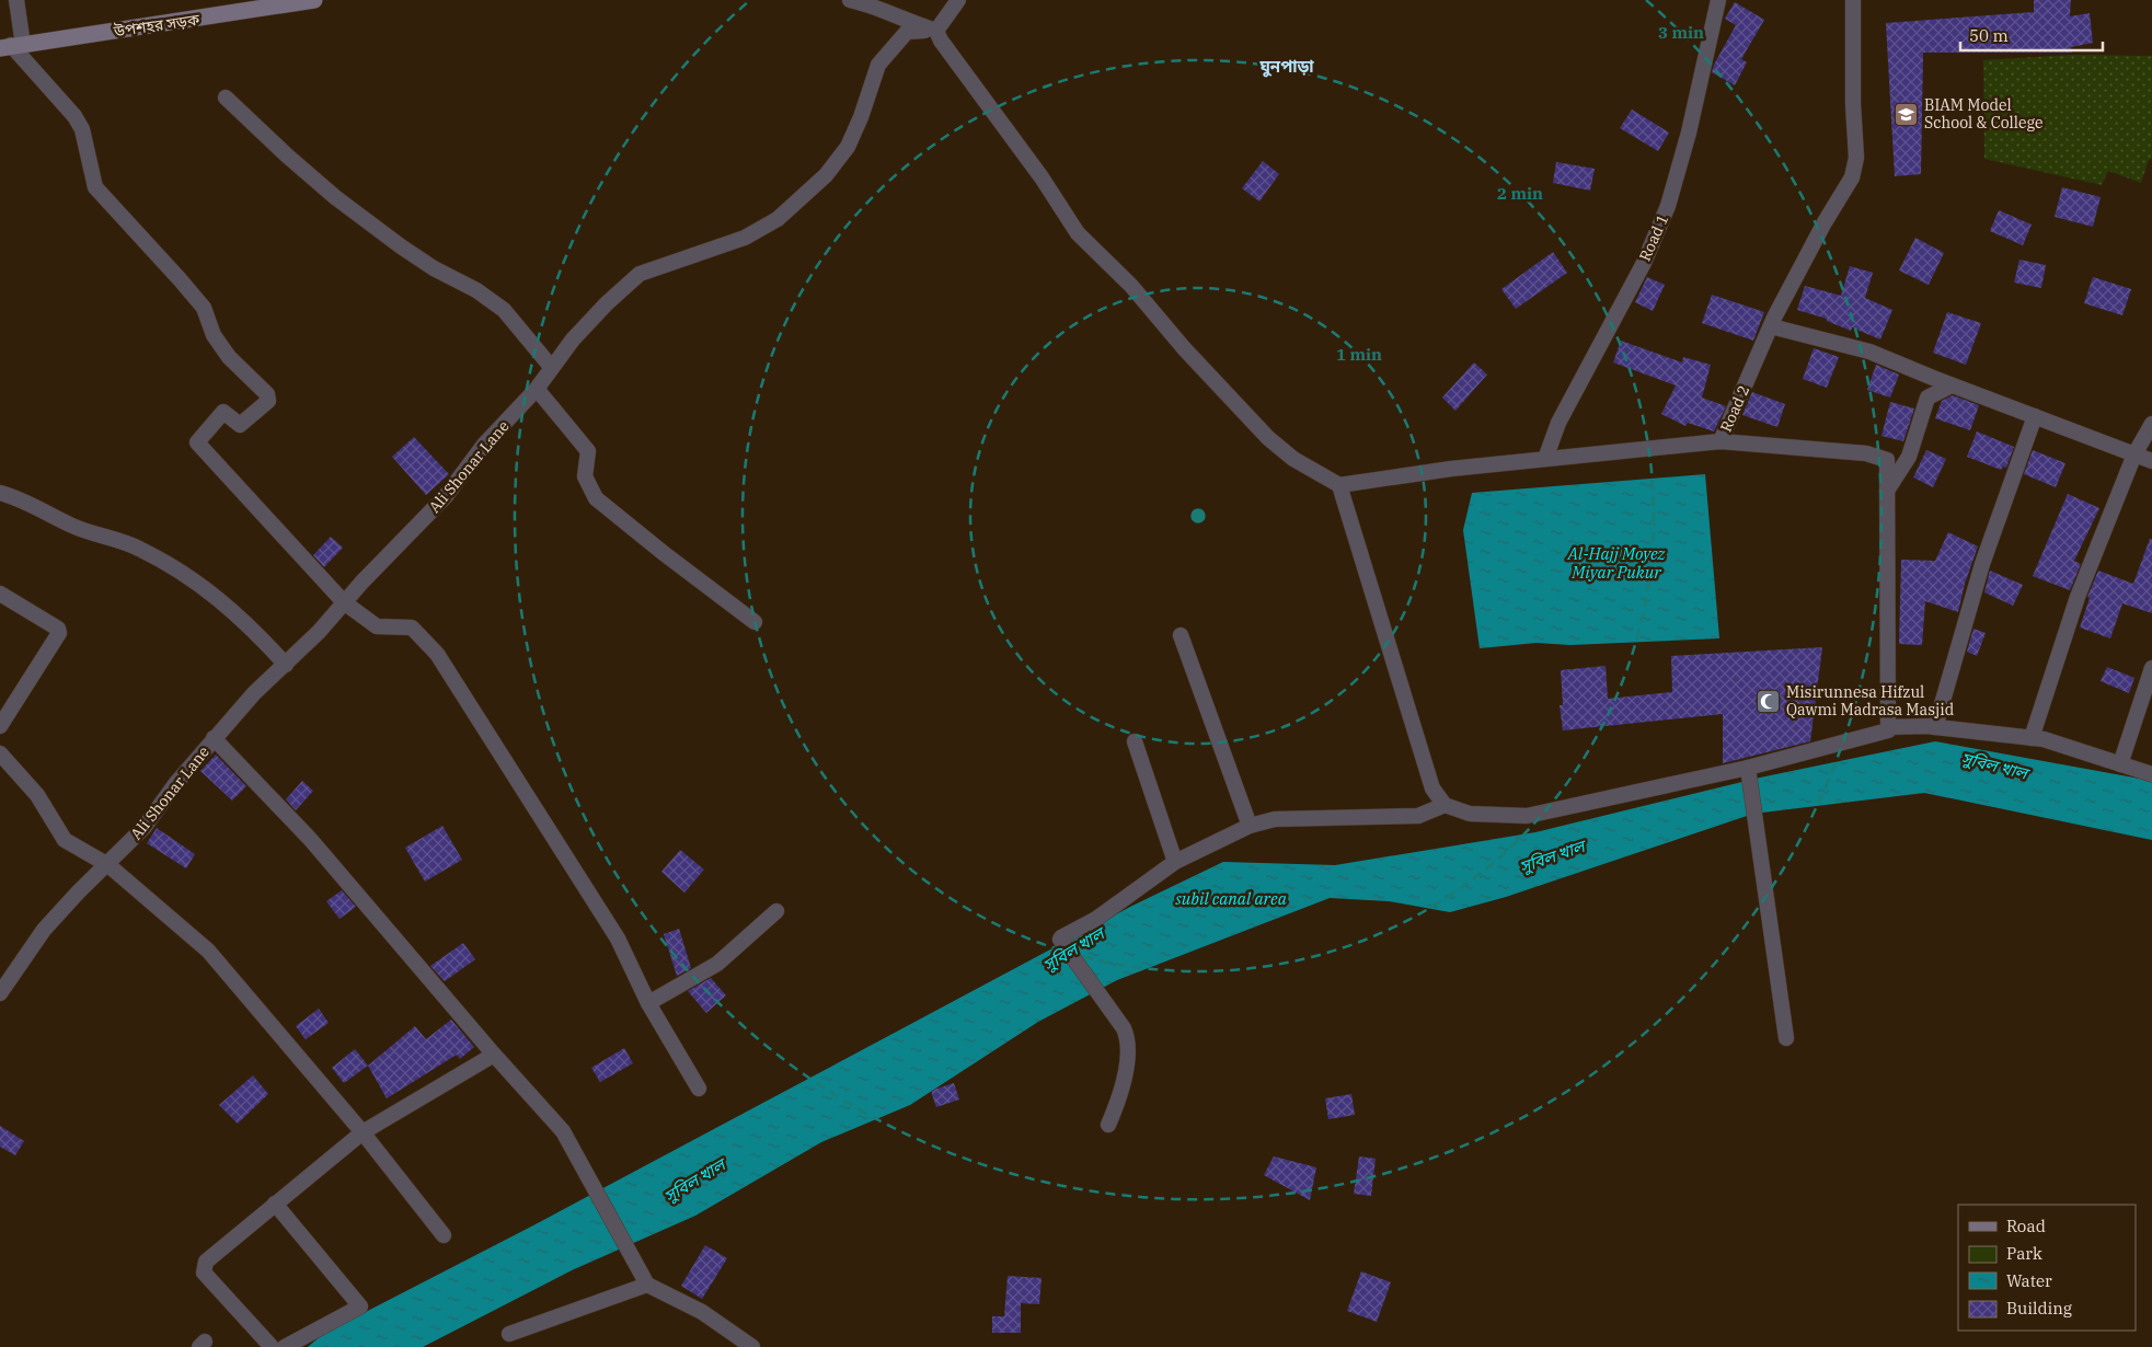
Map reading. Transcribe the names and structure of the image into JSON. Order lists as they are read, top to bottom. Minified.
{"streets":{"main road":["উপশহর সড়ক"],"street":["Road 1","Road 2","Ali Shonar Lane"]},"districts":["ঘুনপাড়া"],"water":["Al-Hajj Moyez Miyar Pukur","সুবিল খাল","subil canal area"],"places":{"school or university":["BIAM Model School & College"],"mosque":["Misirunnesa Hifzul Qawmi Madrasa Masjid"]},"legend":["Road","Park","Water","Building"],"scale_bar":"50 m","rings":["3 min","2 min","1 min"]}
